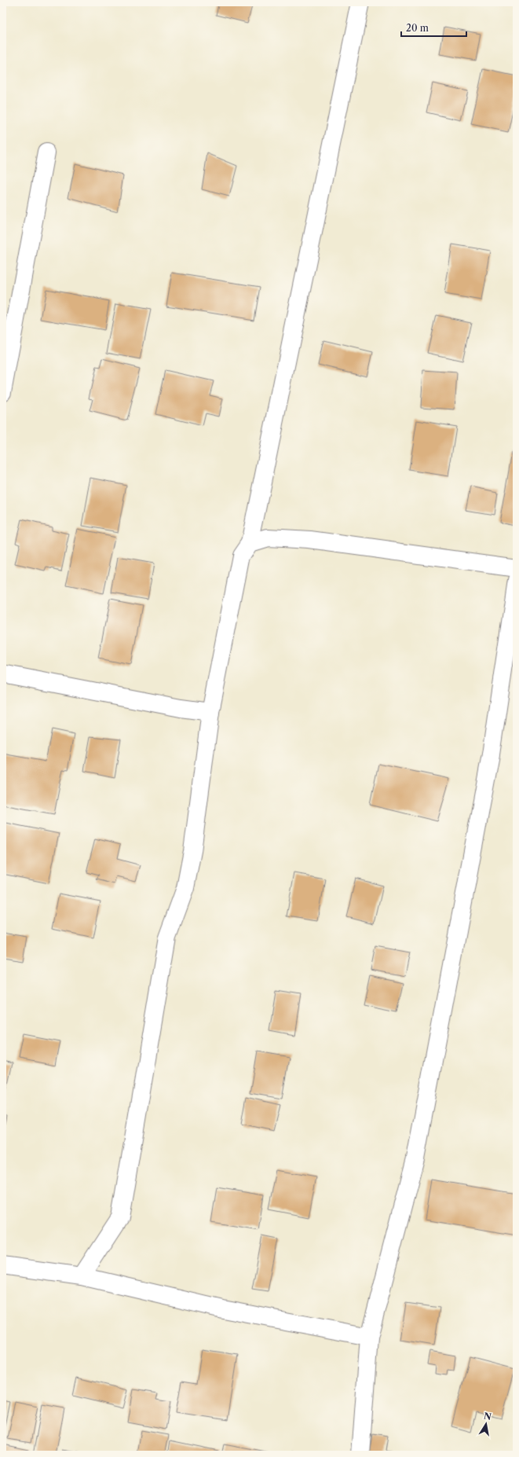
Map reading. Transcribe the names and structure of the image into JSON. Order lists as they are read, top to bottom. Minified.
{"scale_bar":"20 m","north":"top"}
